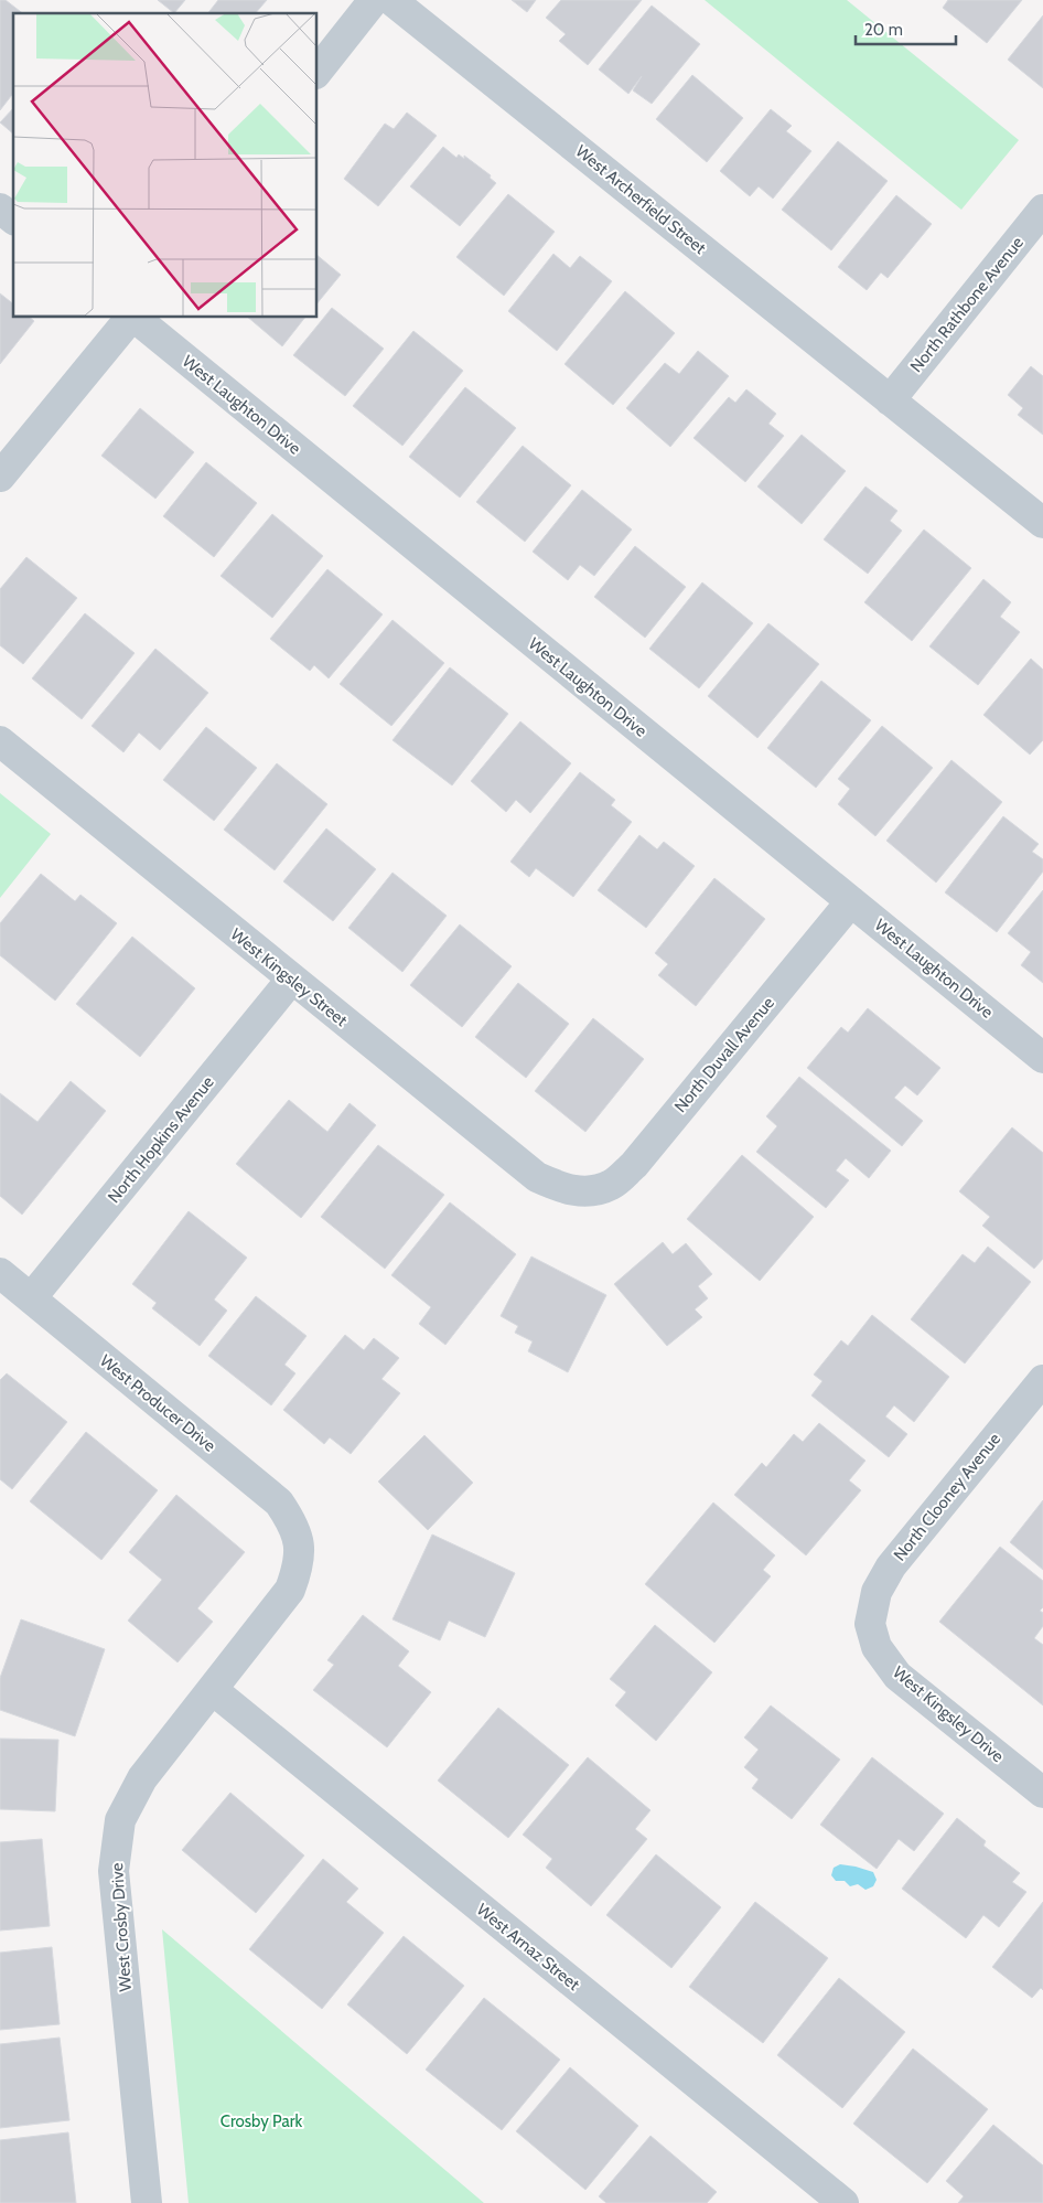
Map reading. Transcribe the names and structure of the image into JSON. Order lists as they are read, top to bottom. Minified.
{"streets":{"street":["West Archerfield Street","North Rathbone Avenue","West Laughton Drive","West Kingsley Street","North Duvall Avenue","North Hopkins Avenue","West Producer Drive","North Clooney Avenue","West Kingsley Drive","West Crosby Drive","West Arnaz Street"]},"crossings":[["West Archerfield Street","North Rathbone Avenue"],["West Laughton Drive","North Duvall Avenue"],["West Kingsley Street","North Duvall Avenue"],["West Kingsley Street","North Hopkins Avenue"],["North Hopkins Avenue","West Producer Drive"],["West Producer Drive","West Crosby Drive"],["North Clooney Avenue","West Kingsley Drive"],["West Crosby Drive","West Arnaz Street"]],"parks":["Crosby Park"],"scale_bar":"20 m"}
